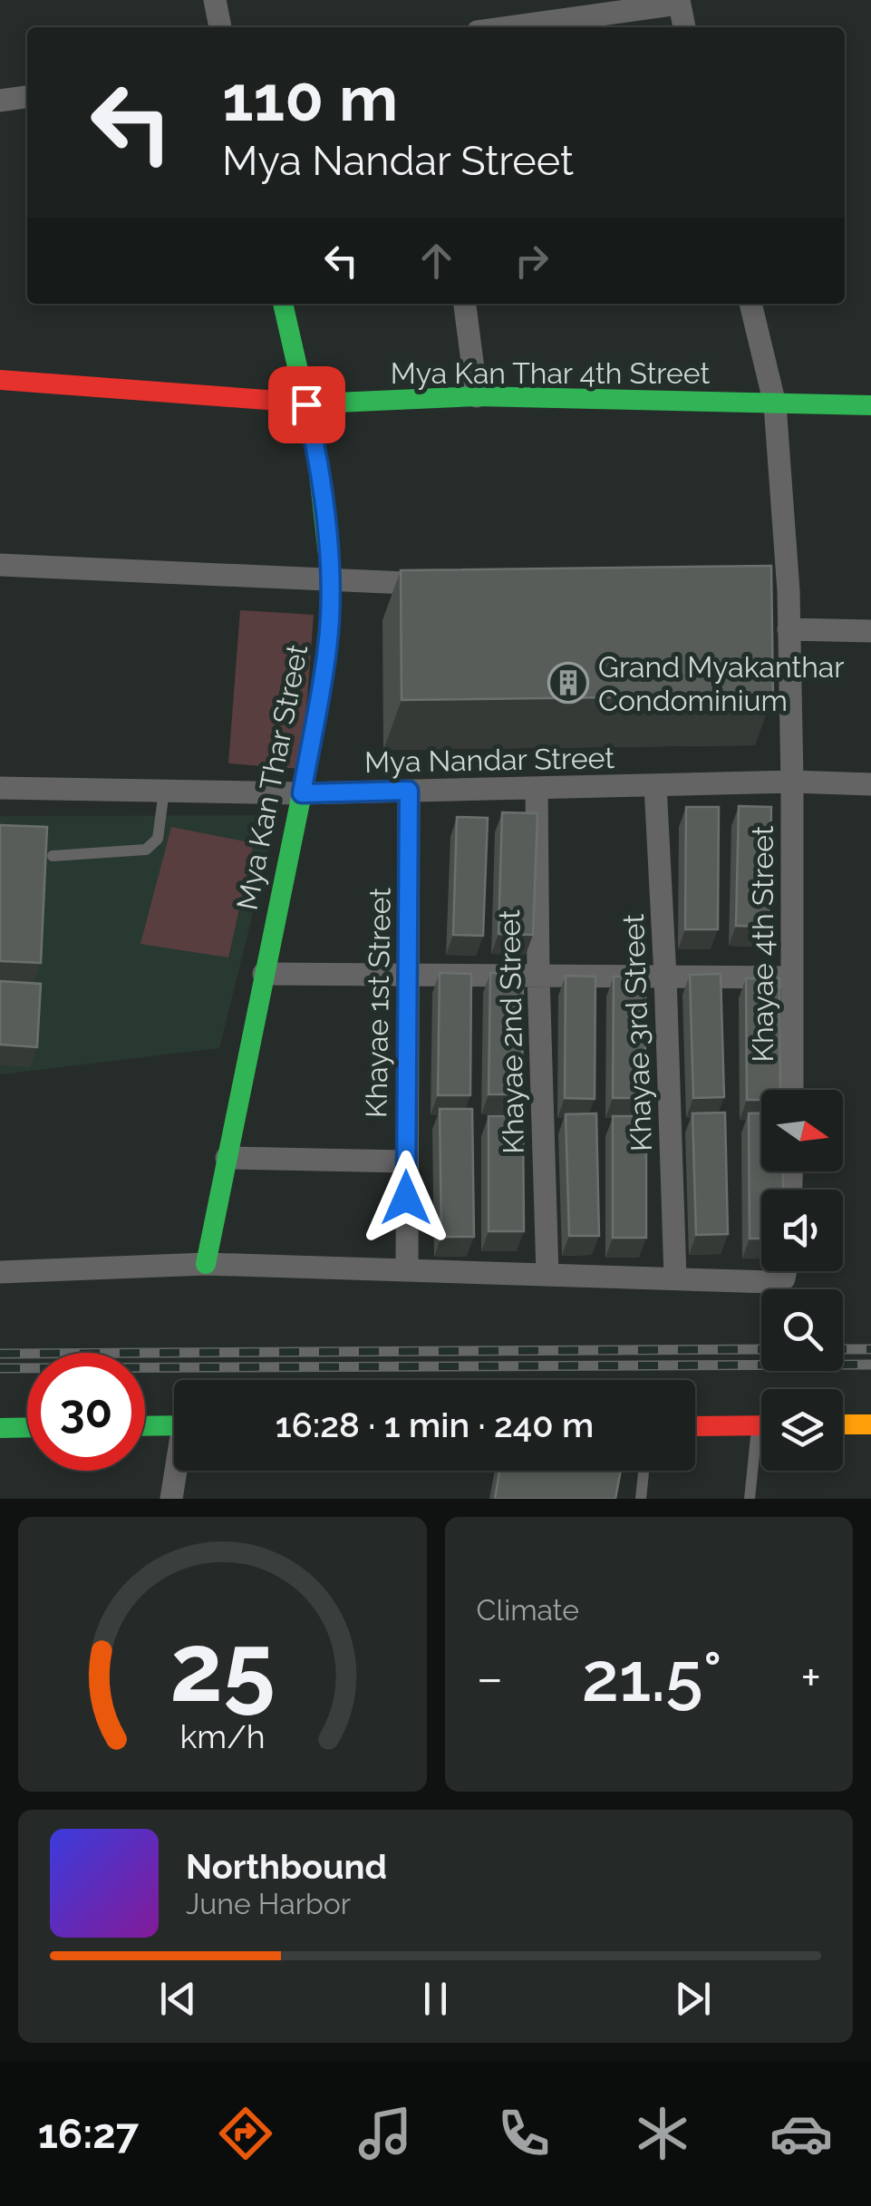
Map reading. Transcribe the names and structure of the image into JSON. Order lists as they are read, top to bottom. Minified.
{"streets":{"street":["Mya Kan Thar 4th Street","Mya Nandar Street","Mya Kan Thar Street","Khayae 4th Street","Khayae 1st Street","Khayae 2nd Street","Khayae 3rd Street"]},"crossings":[["Mya Kan Thar 4th Street","Mya Kan Thar Street"],["Mya Kan Thar 4th Street","Khayae 4th Street"],["Mya Nandar Street","Mya Kan Thar Street"],["Mya Nandar Street","Khayae 4th Street"],["Mya Nandar Street","Khayae 1st Street"],["Mya Nandar Street","Khayae 2nd Street"],["Mya Nandar Street","Khayae 3rd Street"]],"places":{"building":["Grand Myakanthar Condominium"]},"north":"right","page":{"turn":["110 m","Mya Nandar Street"],"limit":"30","trip":"16:28 · 1 min · 240 m","tile":"Climate","heat":["−","21.5°","+"],"song":["Northbound","June Harbor"],"tabs":"16:27","gauge":["25","km/h"]}}
